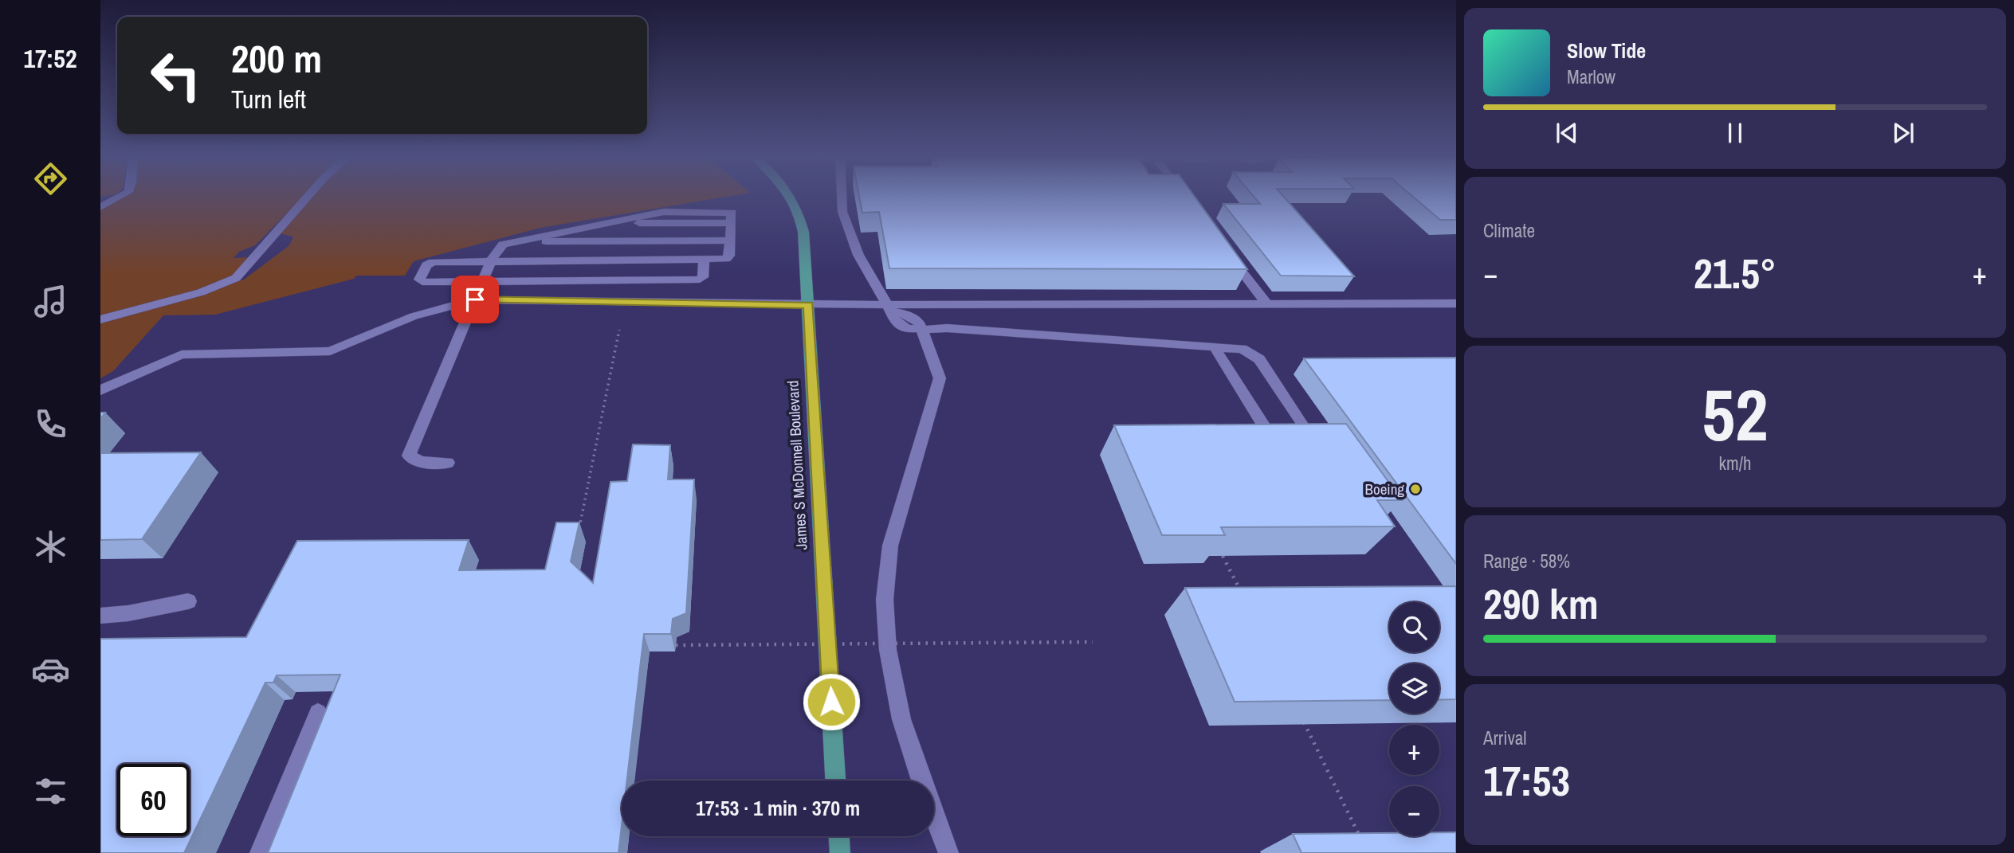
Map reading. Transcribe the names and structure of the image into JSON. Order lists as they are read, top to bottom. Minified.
{"streets":{"main road":["James S McDonnell Boulevard"]},"places":["Boeing"],"page":{"tabs":"17:52","turn":["200 m","Turn left"],"song":["Slow Tide","Marlow"],"tile":["Climate",["52","km/h"],["Range · 58%","290 km"],["Arrival","17:53"]],"heat":["−","21.5°","+"],"map_buttons":["+","−"],"limit":"60","trip":"17:53 · 1 min · 370 m"}}
